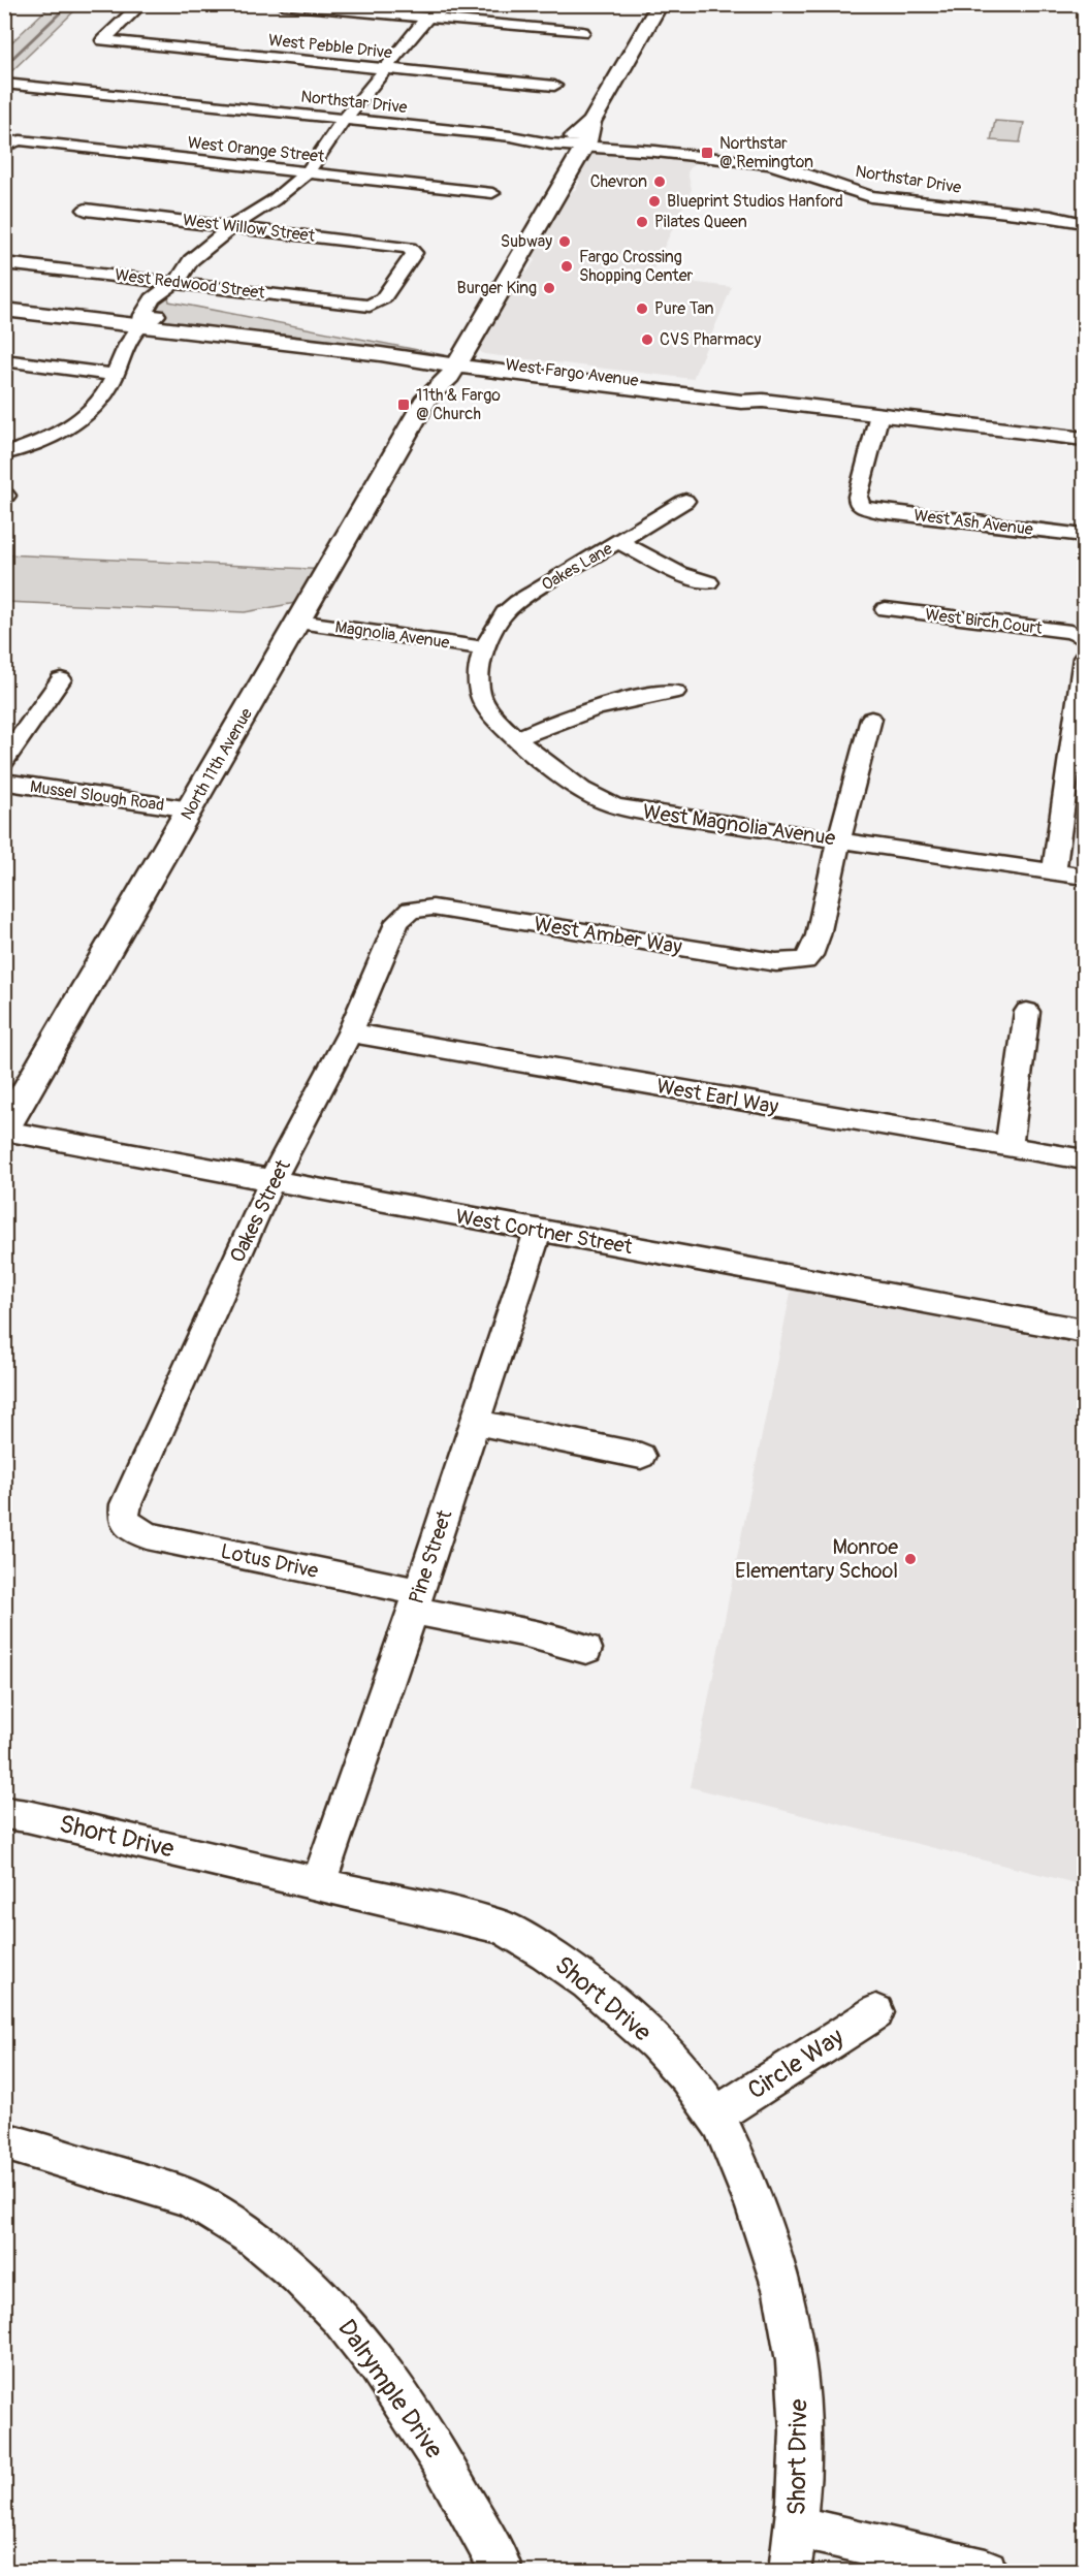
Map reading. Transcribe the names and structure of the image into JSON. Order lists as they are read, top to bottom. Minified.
{"streets":{"main road":["West Fargo Avenue","North 11th Avenue"],"street":["West Pebble Drive","Northstar Drive","West Orange Street","West Willow Street","West Redwood Street","West Ash Avenue","Oakes Lane","West Birch Court","Magnolia Avenue","Mussel Slough Road","West Magnolia Avenue","West Amber Way","West Earl Way","Oakes Street","West Cortner Street","Pine Street","Lotus Drive","Short Drive","Circle Way","Dalrymple Drive"]},"crossings":[["Northstar Drive","North 11th Avenue"],["West Willow Street","West Redwood Street"],["West Fargo Avenue","West Ash Avenue"],["West Fargo Avenue","North 11th Avenue"],["Oakes Lane","Magnolia Avenue"],["Oakes Lane","West Magnolia Avenue"],["Magnolia Avenue","North 11th Avenue"],["Magnolia Avenue","West Magnolia Avenue"],["North 11th Avenue","Mussel Slough Road"],["North 11th Avenue","West Cortner Street"],["West Magnolia Avenue","West Amber Way"],["West Amber Way","Oakes Street"],["West Earl Way","Oakes Street"],["Oakes Street","West Cortner Street"],["Oakes Street","Lotus Drive"],["West Cortner Street","Pine Street"],["Pine Street","Lotus Drive"],["Pine Street","Short Drive"],["Short Drive","Circle Way"]],"places":{"transit":["Northstar @ Remington","11th & Fargo @ Church"],"other":["Chevron","Blueprint Studios Hanford","Pilates Queen","Subway","Fargo Crossing Shopping Center","Burger King","Pure Tan","CVS Pharmacy","Monroe Elementary School"]}}
